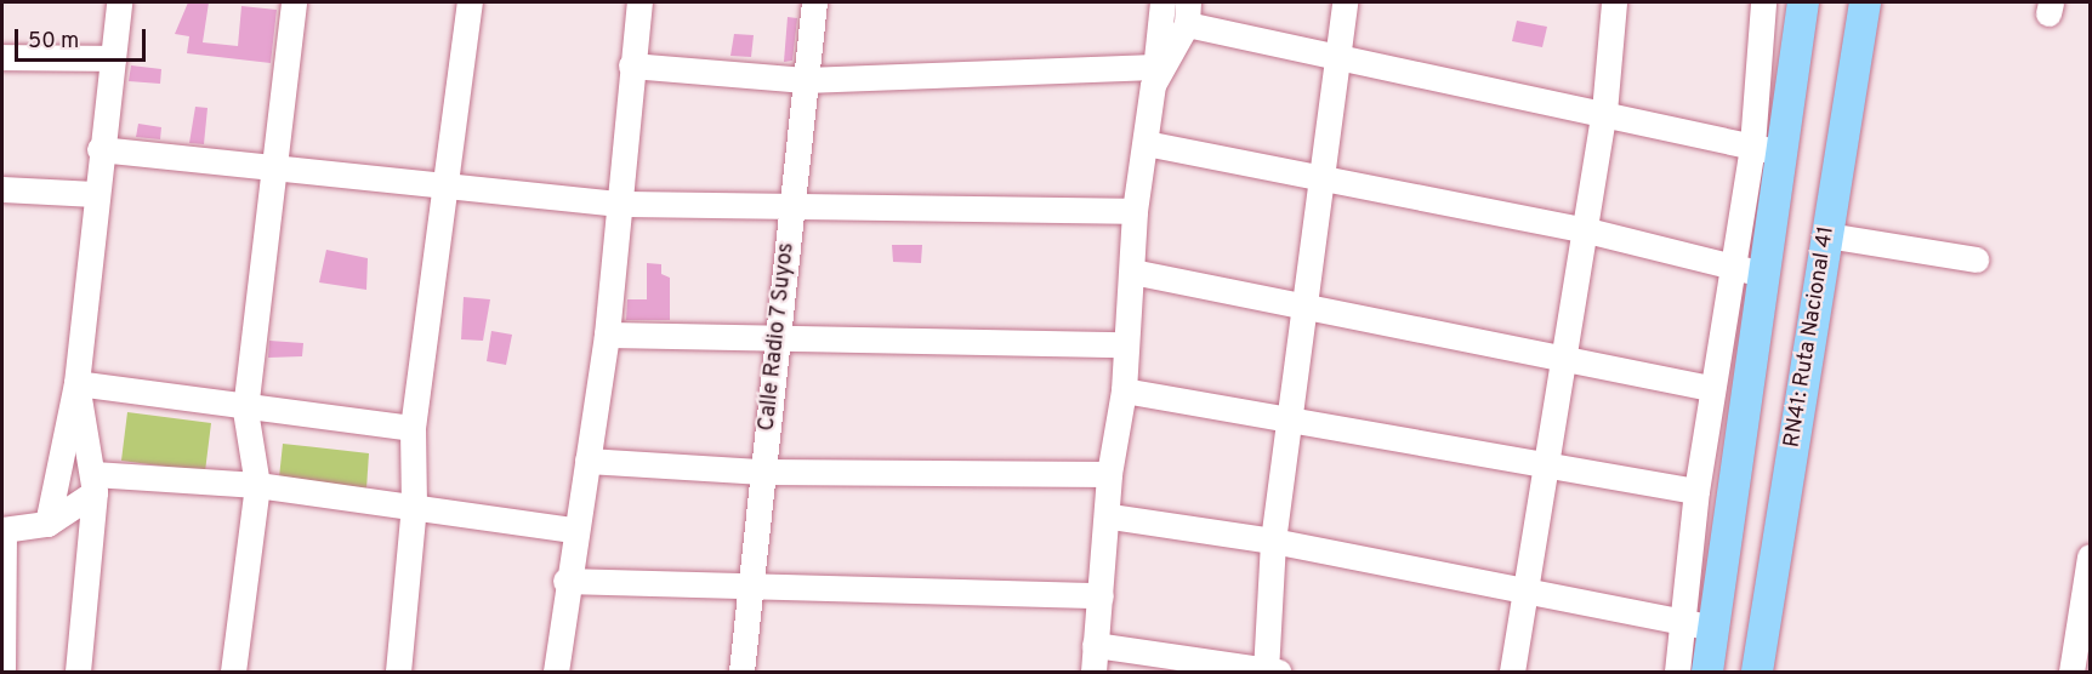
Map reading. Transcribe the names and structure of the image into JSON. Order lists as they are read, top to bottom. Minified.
{"streets":{"main road":["RN41: Ruta Nacional 41"],"street":["Calle Radio 7 Suyos"]},"scale_bar":"50 m"}
